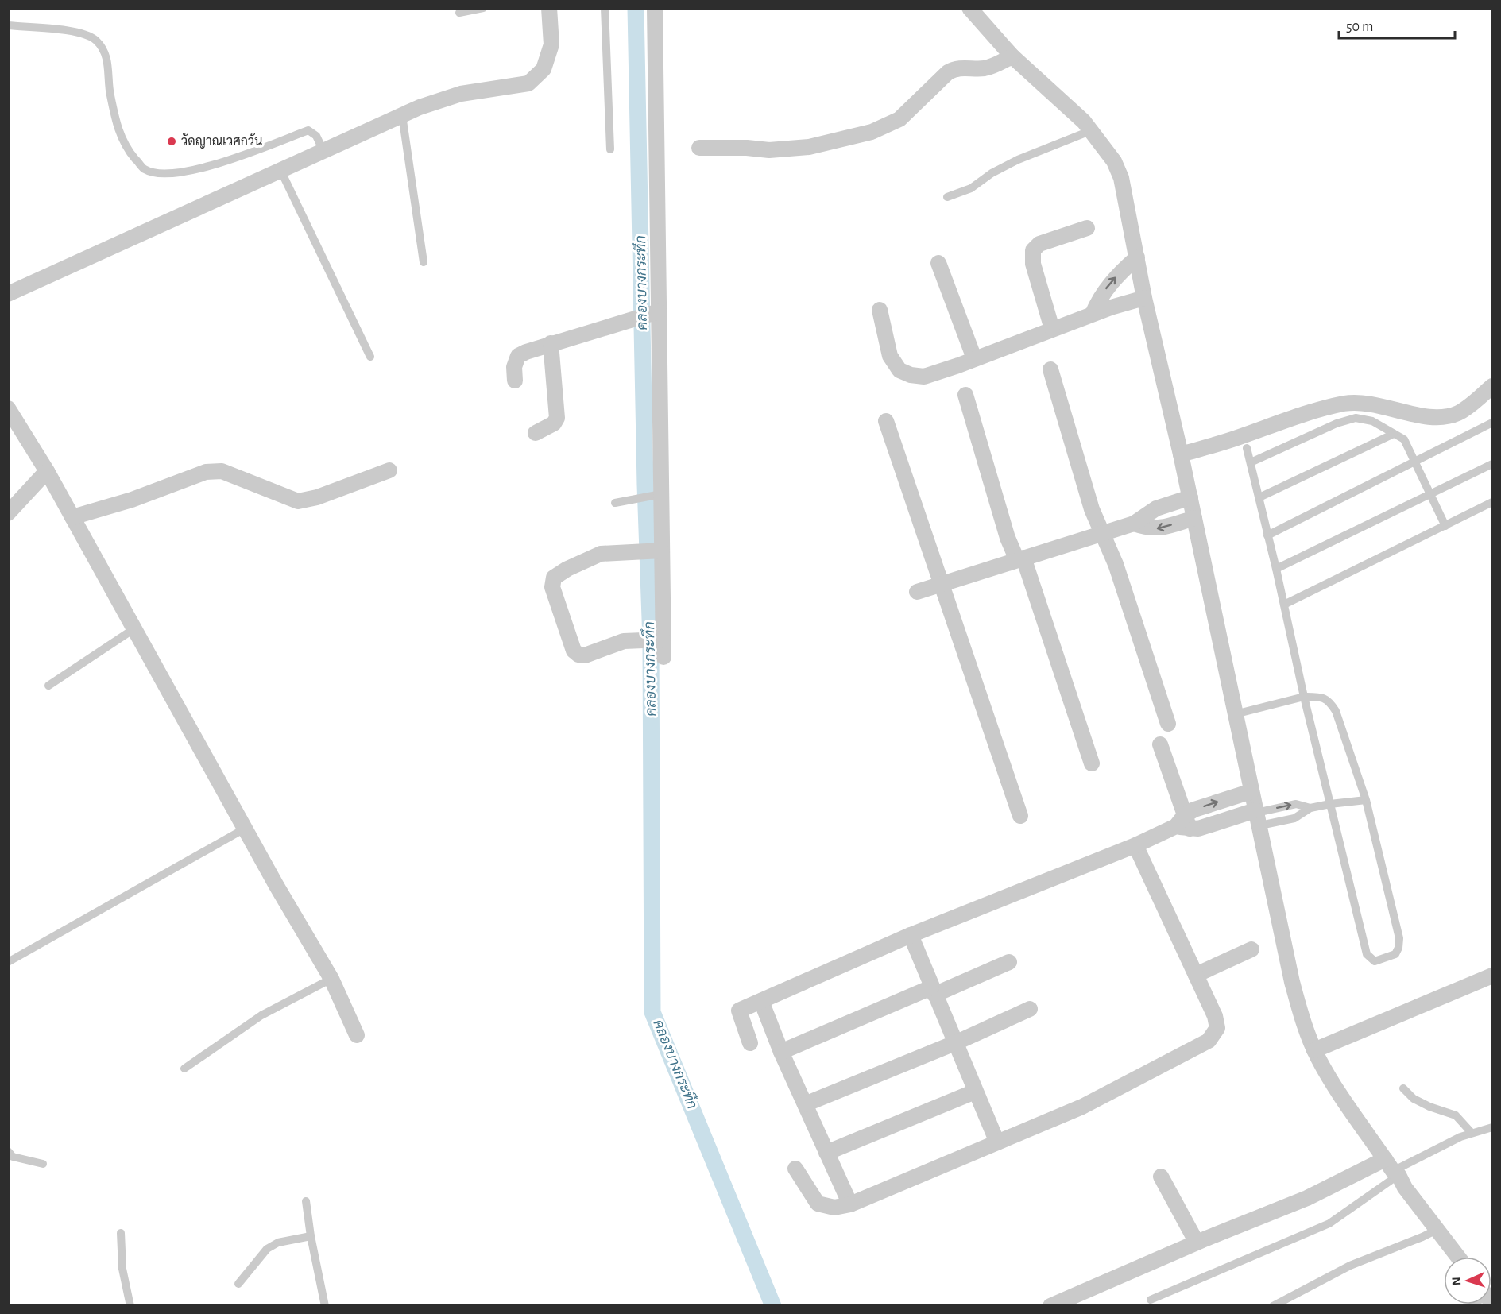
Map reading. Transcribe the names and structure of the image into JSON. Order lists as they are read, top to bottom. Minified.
{"water":["คลองบางกระทึก"],"places":["วัดญาณเวศกวัน"],"scale_bar":"50 m","north":"left"}
